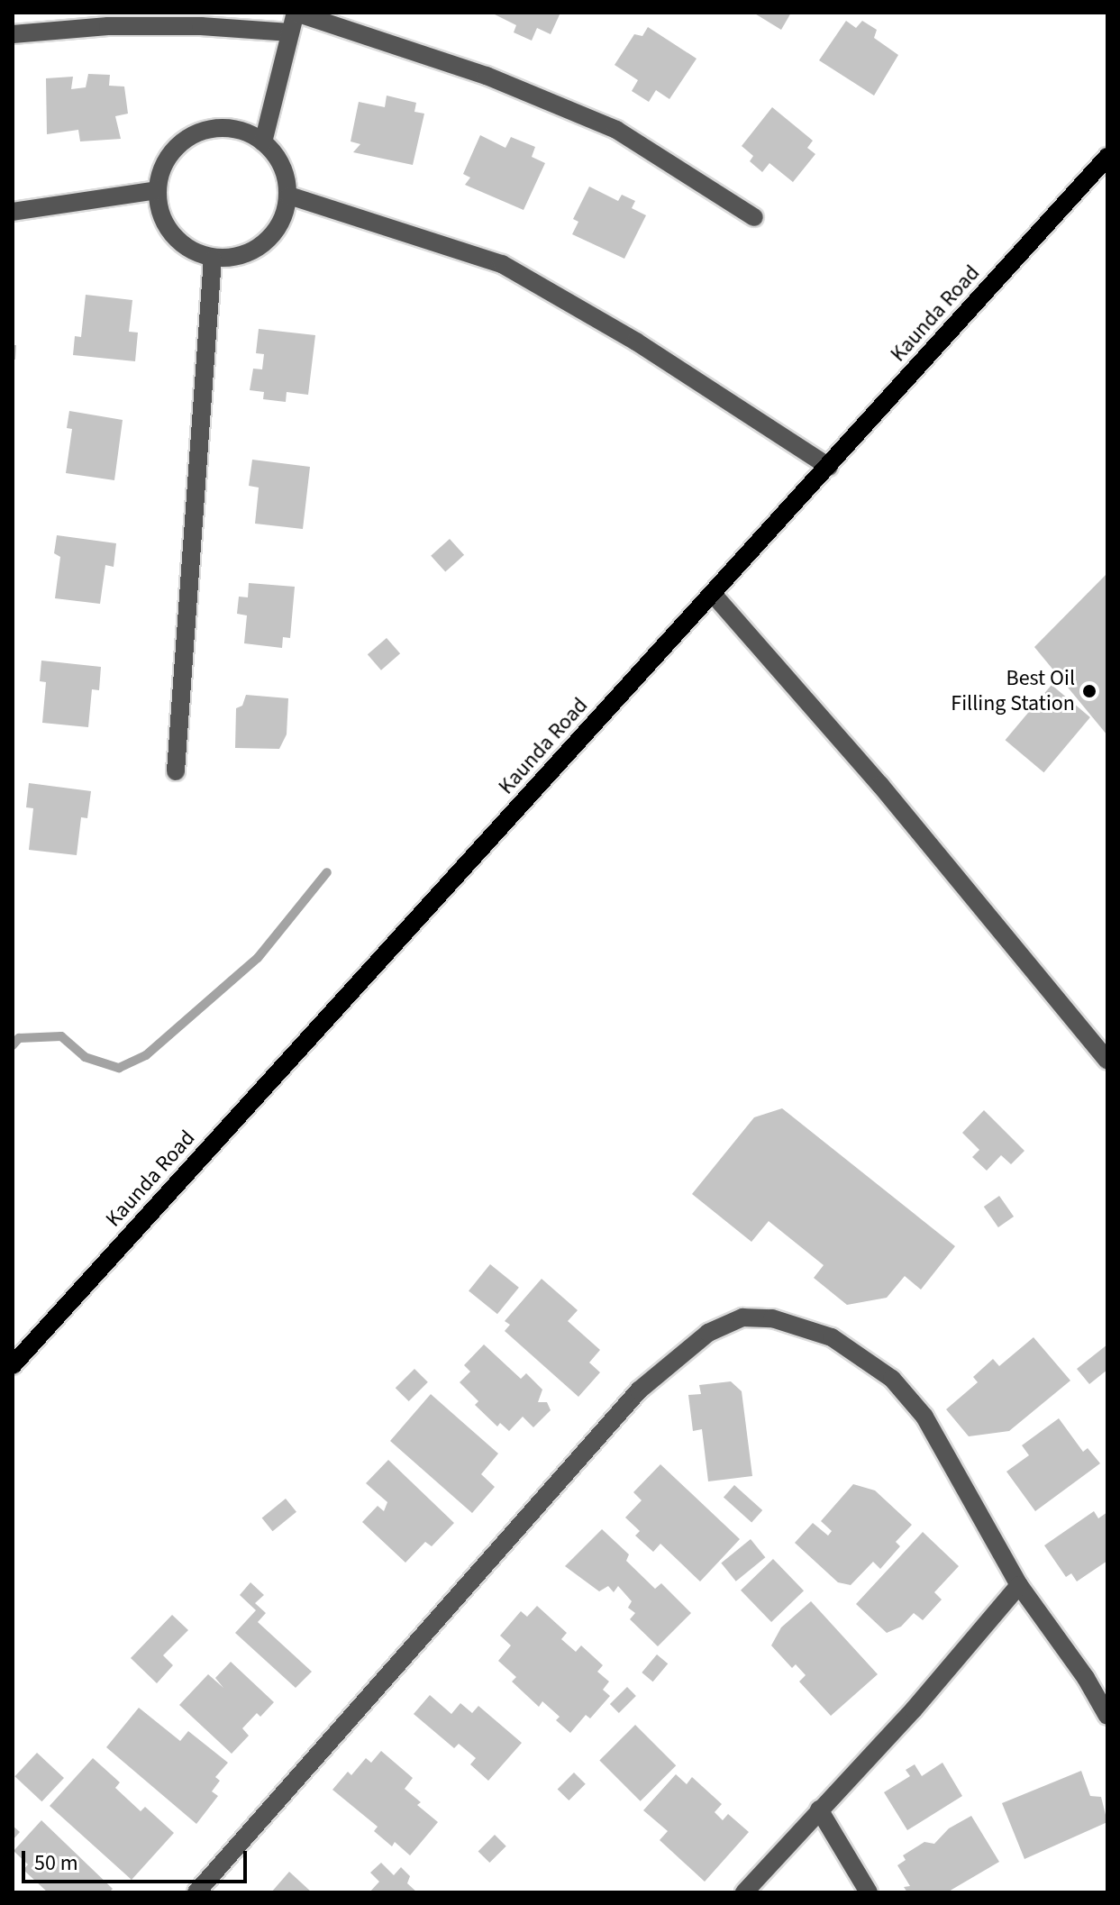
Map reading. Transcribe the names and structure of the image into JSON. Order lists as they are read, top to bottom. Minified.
{"streets":{"main road":["Kaunda Road"]},"places":["Best Oil Filling Station"],"scale_bar":"50 m"}
